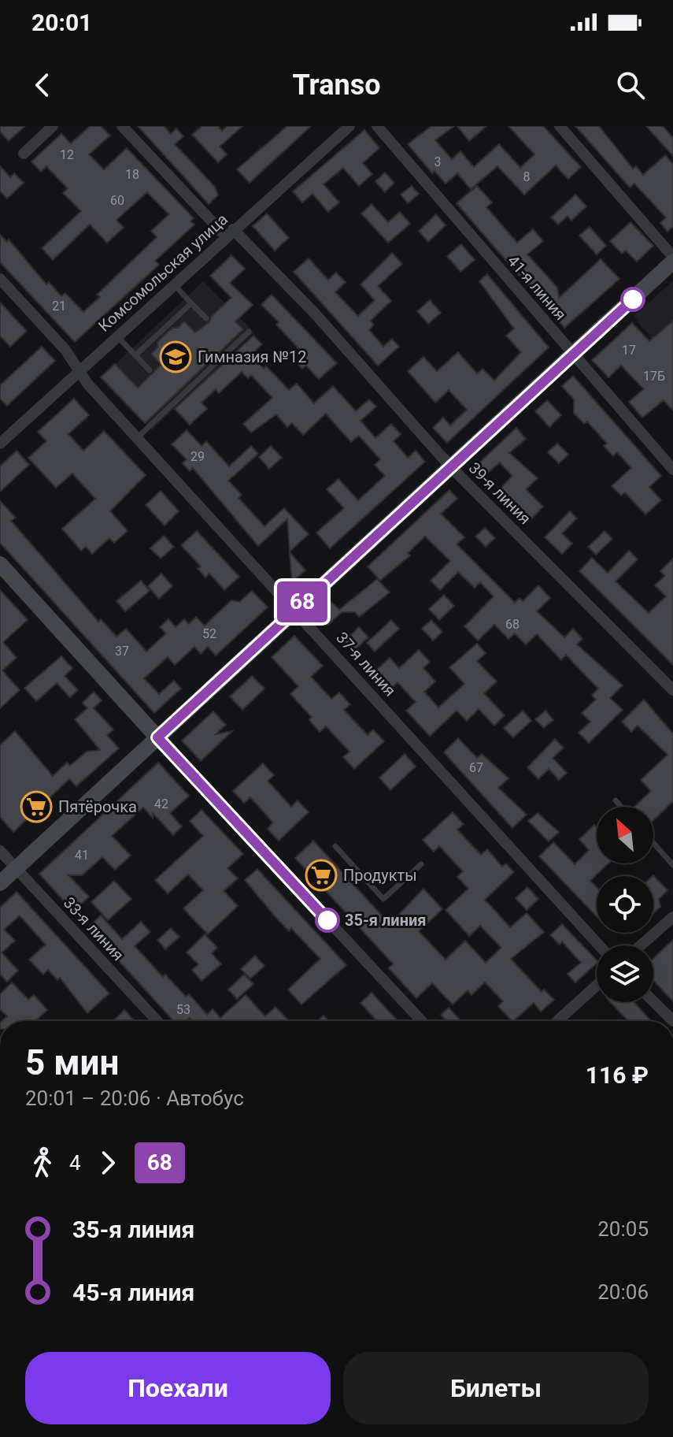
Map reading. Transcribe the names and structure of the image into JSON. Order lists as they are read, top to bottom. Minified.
{"streets":{"street":["Комсомольская улица","41-я линия","39-я линия","37-я линия","33-я линия"]},"crossings":[["Комсомольская улица","39-я линия"],["Комсомольская улица","37-я линия"]],"places":{"school or university":["Гимназия №12"],"supermarket":["Пятёрочка","Продукты"],"other":["35-я линия"]},"lines":["bus line 68"],"house_numbers":["12","3","18","8","60","21","17","17Б","29","68","52","37","67","42","41","53"],"north":"top left","page":{"status":"20:01","header":"Transo","on_map":"68","heading":["5 мин","20:01 – 20:06 · Автобус","116 ₽"],"legs":["4","68"],"list":[{"name":"35-я линия","value":"20:05"},{"name":"45-я линия","value":"20:06"}],"buttons":["Поехали","Билеты"]}}
